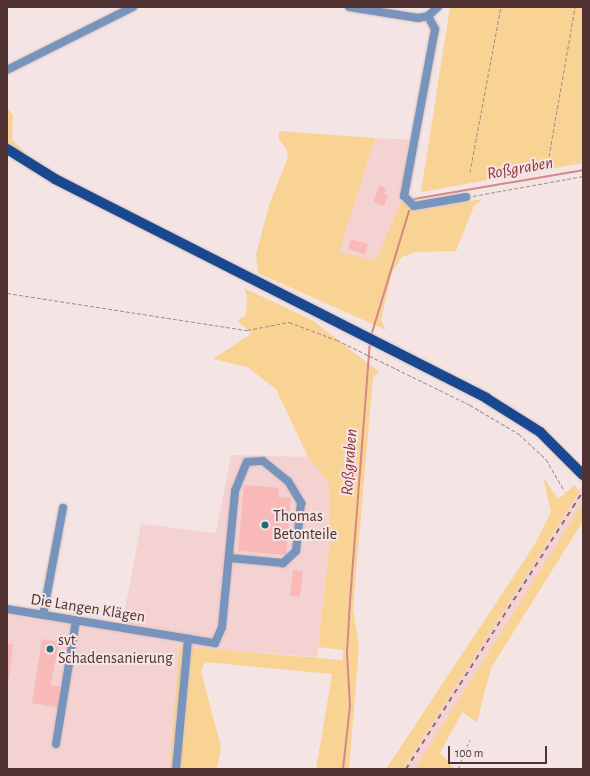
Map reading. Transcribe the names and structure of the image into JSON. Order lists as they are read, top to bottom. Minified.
{"streets":{"street":["Die Langen Klägen"]},"water":["Roßgraben"],"places":["Thomas Betonteile","svt Schadensanierung"],"scale_bar":"100 m"}
